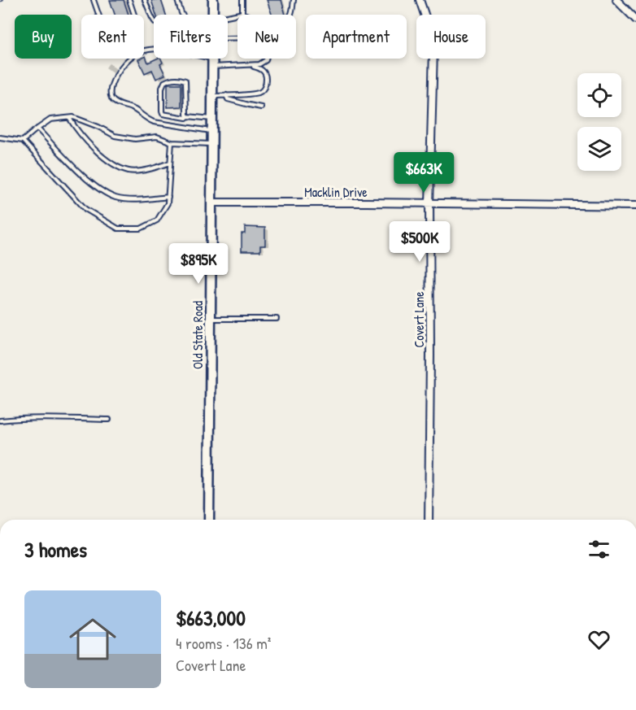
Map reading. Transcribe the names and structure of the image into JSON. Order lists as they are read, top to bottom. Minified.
{"streets":{"street":["Macklin Drive","Covert Lane","Old State Road"]},"crossings":[["Macklin Drive","Covert Lane"],["Macklin Drive","Old State Road"]],"page":{"chip":["Buy","Rent","Filters","New","Apartment","House"],"price":["$663K","$500K","$895K"],"heading":"3 homes","list":[{"name":"$663,000","note":"4 rooms · 136 m² · Covert Lane"}]}}
